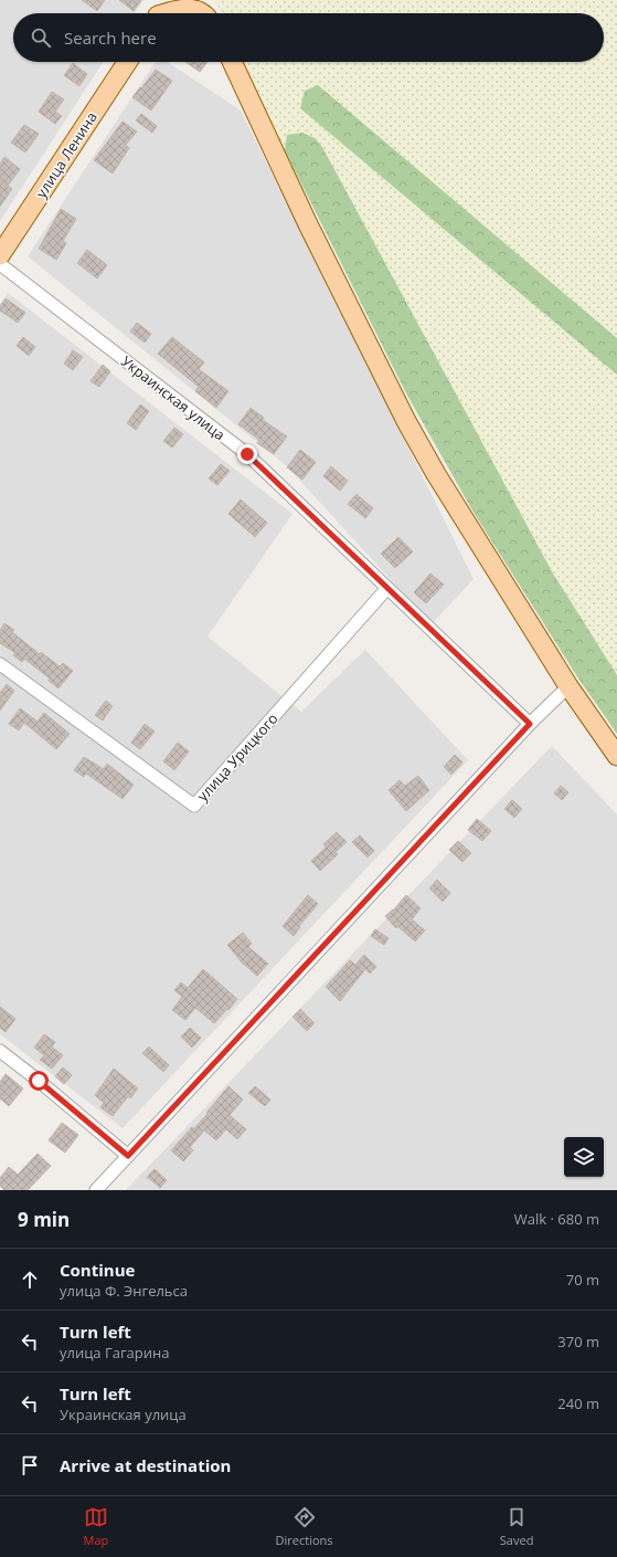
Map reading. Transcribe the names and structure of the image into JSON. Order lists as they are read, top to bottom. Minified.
{"streets":{"main road":["улица Ленина"],"street":["Украинская улица","улица Урицкого"]},"crossings":[["Украинская улица","улица Урицкого"]],"page":{"search":"Search here","heading":["9 min","Walk · 680 m"],"list":[["Continue","улица Ф. Энгельса","70 m"],["Turn left","улица Гагарина","370 m"],["Turn left","Украинская улица","240 m"],"Arrive at destination"],"nav":["Map","Directions","Saved"]}}
